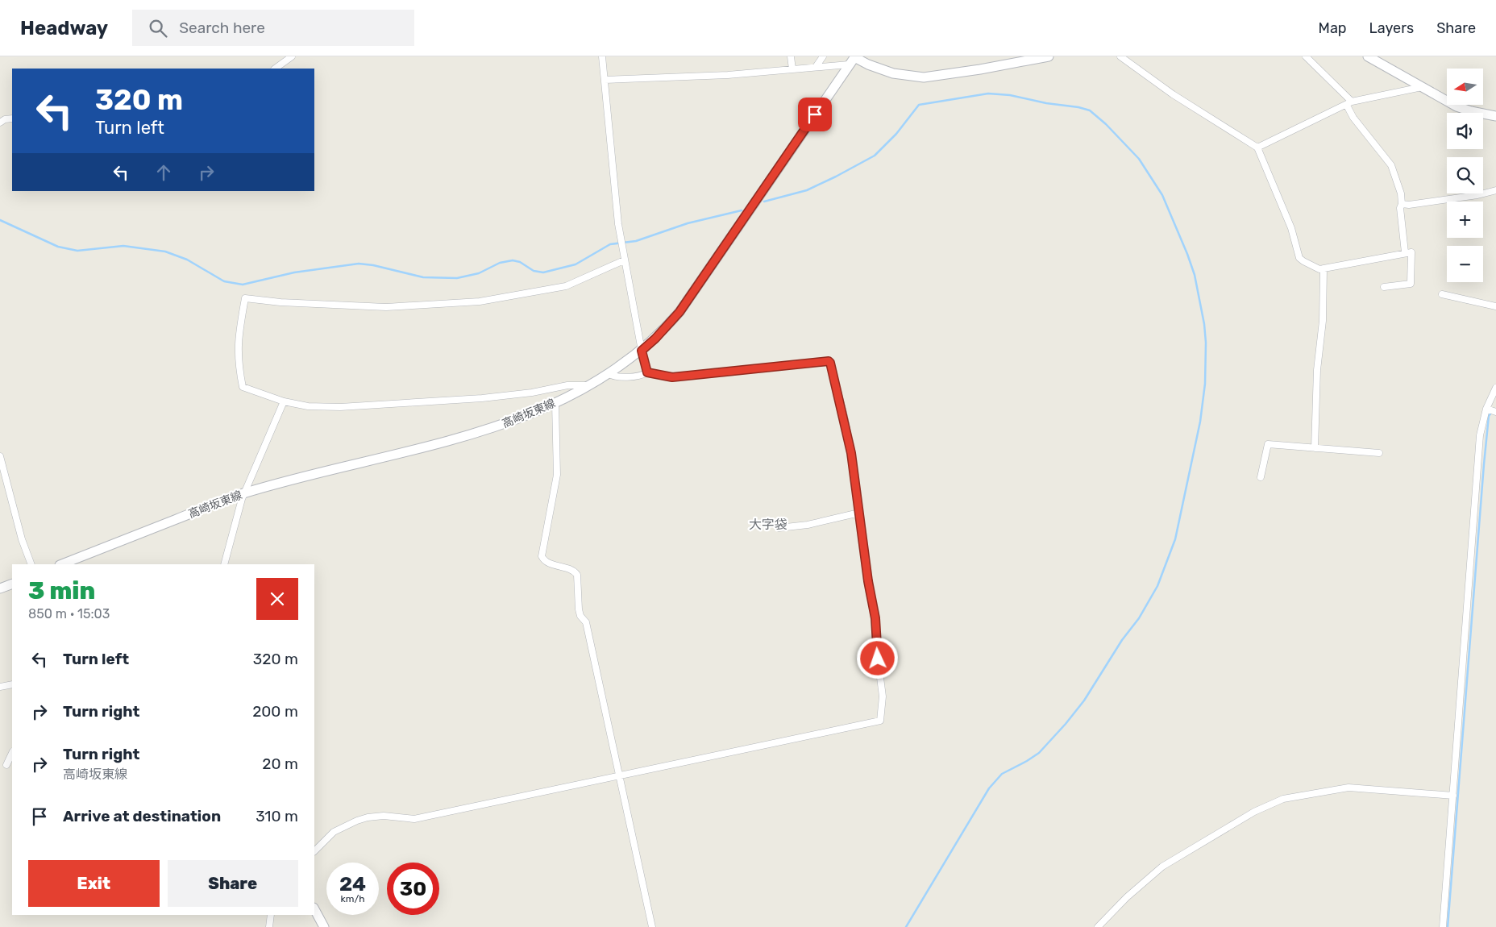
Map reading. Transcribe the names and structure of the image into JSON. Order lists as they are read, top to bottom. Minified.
{"streets":{"main road":["高崎坂東線"]},"districts":["大字袋"],"north":"left","page":{"header":"Headway","search":"Search here","nav":["Map","Layers","Share"],"map_buttons":["+","−"],"turn":["320 m","Turn left"],"heading":["3 min","850 m · 15:03"],"list":[{"name":"Turn left","value":"320 m"},{"name":"Turn right","value":"200 m"},{"name":"Turn right","note":"高崎坂東線","value":"20 m"},{"name":"Arrive at destination","value":"310 m"}],"buttons":["Exit","Share"],"speed":"24 km/h","limit":"30"}}
